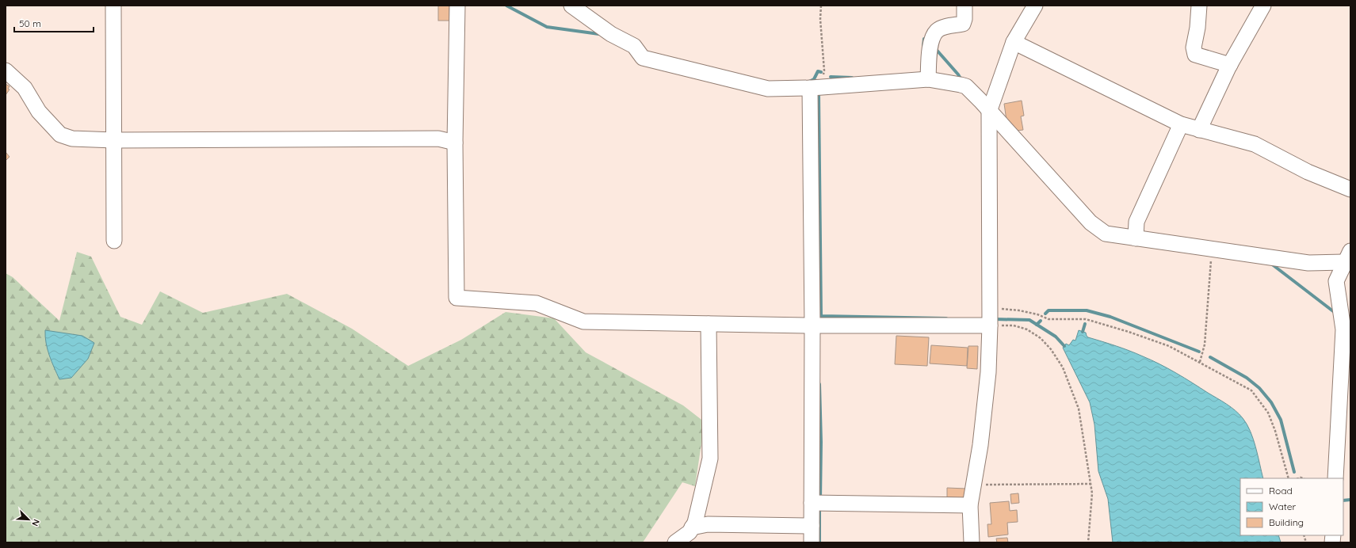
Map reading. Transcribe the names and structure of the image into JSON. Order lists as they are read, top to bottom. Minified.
{"legend":["Road","Water","Building"],"scale_bar":"50 m","north":"bottom right"}
